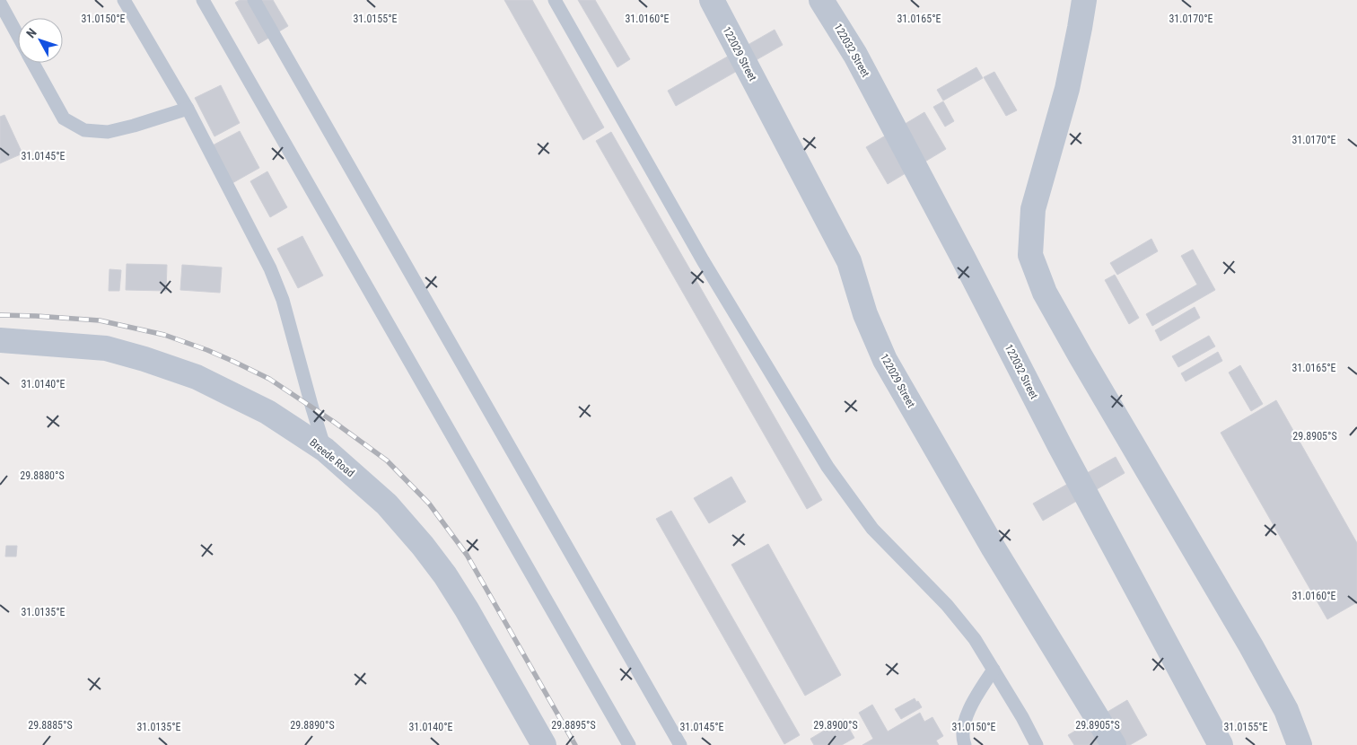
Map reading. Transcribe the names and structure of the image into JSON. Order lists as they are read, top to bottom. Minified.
{"streets":{"street":["122032 Street","122029 Street","Breede Road"]},"north":"top left","coordinates":["31.0160°E","31.0170°E","31.0150°E","31.0155°E","31.0165°E","31.0145°E","31.0140°E","29.8905°S","29.8880°S","31.0135°E","29.8885°S","29.8890°S","29.8895°S","29.8900°S"]}
